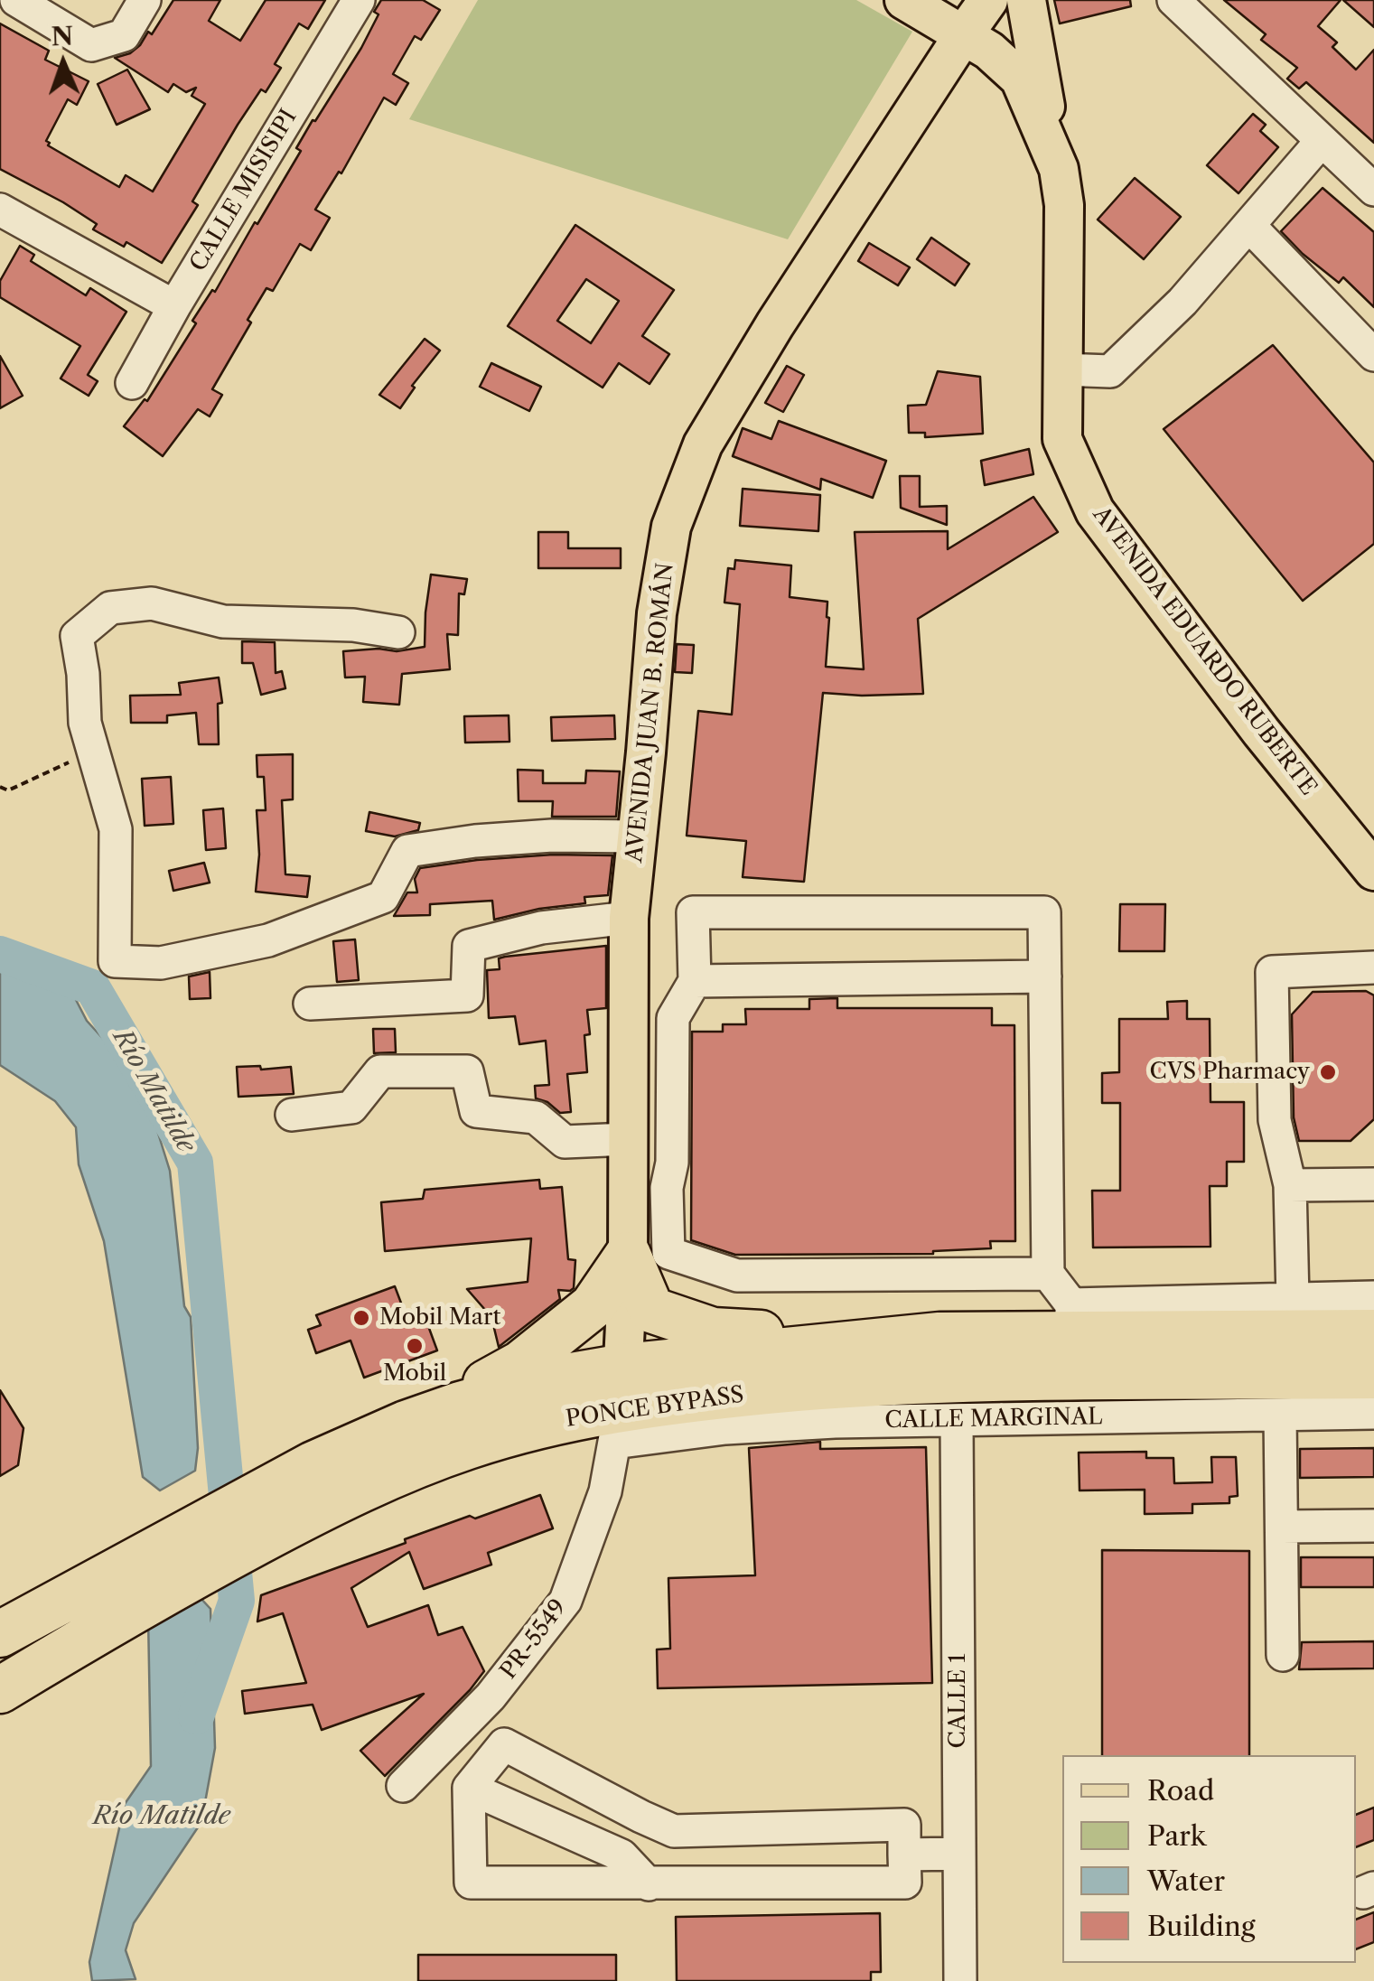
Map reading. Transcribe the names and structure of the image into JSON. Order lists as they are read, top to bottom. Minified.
{"streets":{"highway":["PONCE BYPASS"],"main road":["AVENIDA EDUARDO RUBERTE","AVENIDA JUAN B. ROMÁN"],"street":["CALLE MISISIPI","CALLE MARGINAL","PR-5549","CALLE 1"]},"crossings":[["AVENIDA EDUARDO RUBERTE","AVENIDA JUAN B. ROMÁN"],["AVENIDA JUAN B. ROMÁN","PONCE BYPASS"],["AVENIDA JUAN B. ROMÁN","CALLE MARGINAL"],["AVENIDA JUAN B. ROMÁN","PR-5549"],["PONCE BYPASS","CALLE MARGINAL"],["PONCE BYPASS","PR-5549"],["CALLE MARGINAL","PR-5549"],["CALLE MARGINAL","CALLE 1"]],"water":["Río Matilde"],"places":["CVS Pharmacy","Mobil Mart","Mobil"],"legend":["Road","Park","Water","Building"],"north":"top"}
